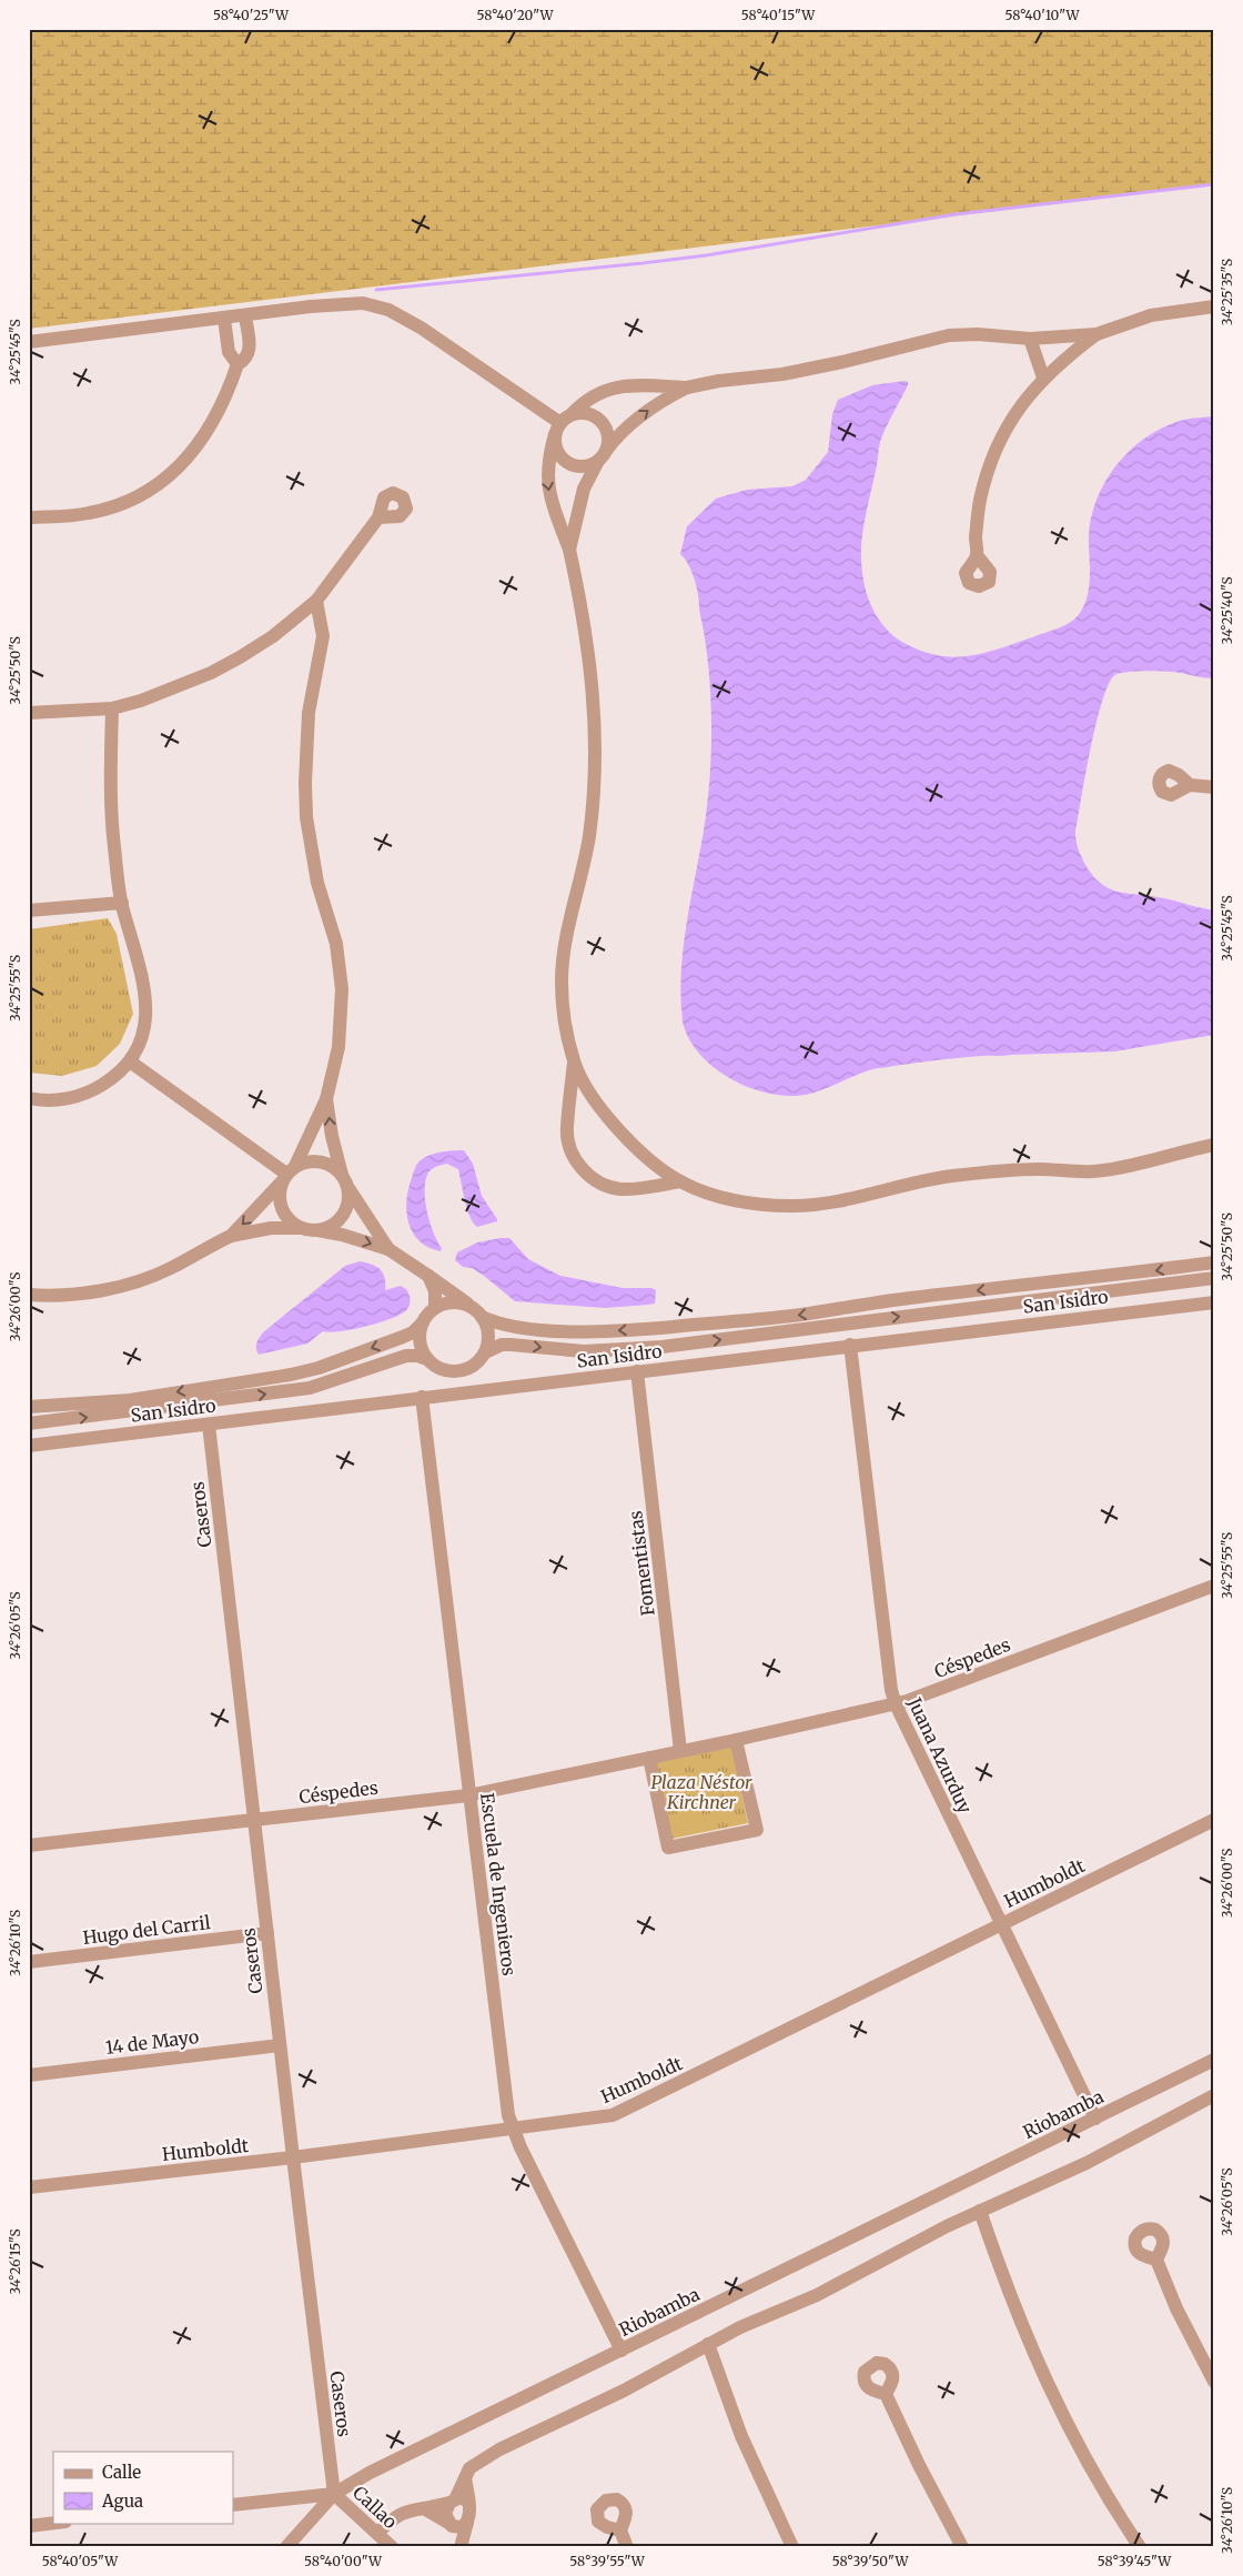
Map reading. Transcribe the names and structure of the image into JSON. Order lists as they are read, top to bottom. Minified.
{"streets":{"street":["San Isidro","Caseros","Fomentistas","Céspedes","Juana Azurduy","Humboldt","Escuela de Ingenieros","Hugo del Carril","14 de Mayo","Riobamba","Callao"]},"crossings":[["San Isidro","Caseros"],["San Isidro","Fomentistas"],["San Isidro","Juana Azurduy"],["San Isidro","Escuela de Ingenieros"],["Caseros","Céspedes"],["Caseros","Humboldt"],["Caseros","Hugo del Carril"],["Caseros","14 de Mayo"],["Caseros","Riobamba"],["Caseros","Callao"],["Fomentistas","Céspedes"],["Céspedes","Juana Azurduy"],["Céspedes","Escuela de Ingenieros"],["Juana Azurduy","Humboldt"],["Juana Azurduy","Riobamba"],["Humboldt","Escuela de Ingenieros"],["Escuela de Ingenieros","Riobamba"],["Riobamba","Callao"]],"parks":["Plaza Néstor Kirchner"],"legend":["Calle","Agua"],"coordinates":["58°40'25\"W","58°40'20\"W","58°40'15\"W","58°40'10\"W","34°25'35\"S","34°25'45\"S","34°25'40\"S","34°25'50\"S","34°25'55\"S","34°26'00\"S","34°26'05\"S","34°26'10\"S","34°26'15\"S","58°40'05\"W","58°40'00\"W","58°39'55\"W","58°39'50\"W","58°39'45\"W"]}
